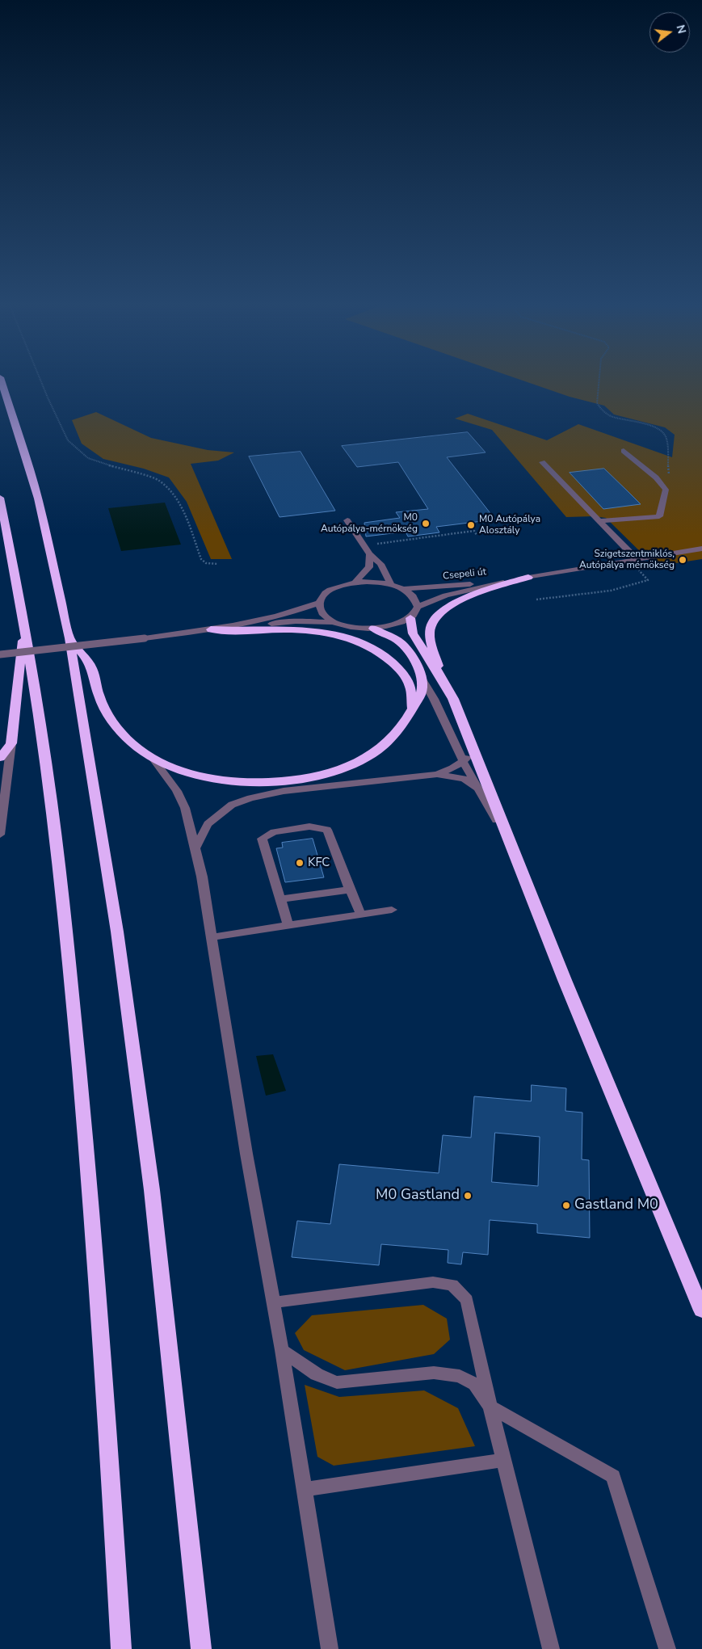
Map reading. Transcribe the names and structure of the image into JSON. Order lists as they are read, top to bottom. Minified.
{"streets":{"street":["Csepeli út"]},"places":["M0 Autópálya-mérnökség","M0 Autópálya Alosztály","Szigetszentmiklós, Autópálya mérnökség","KFC","M0 Gastland","Gastland M0"],"north":"right"}
